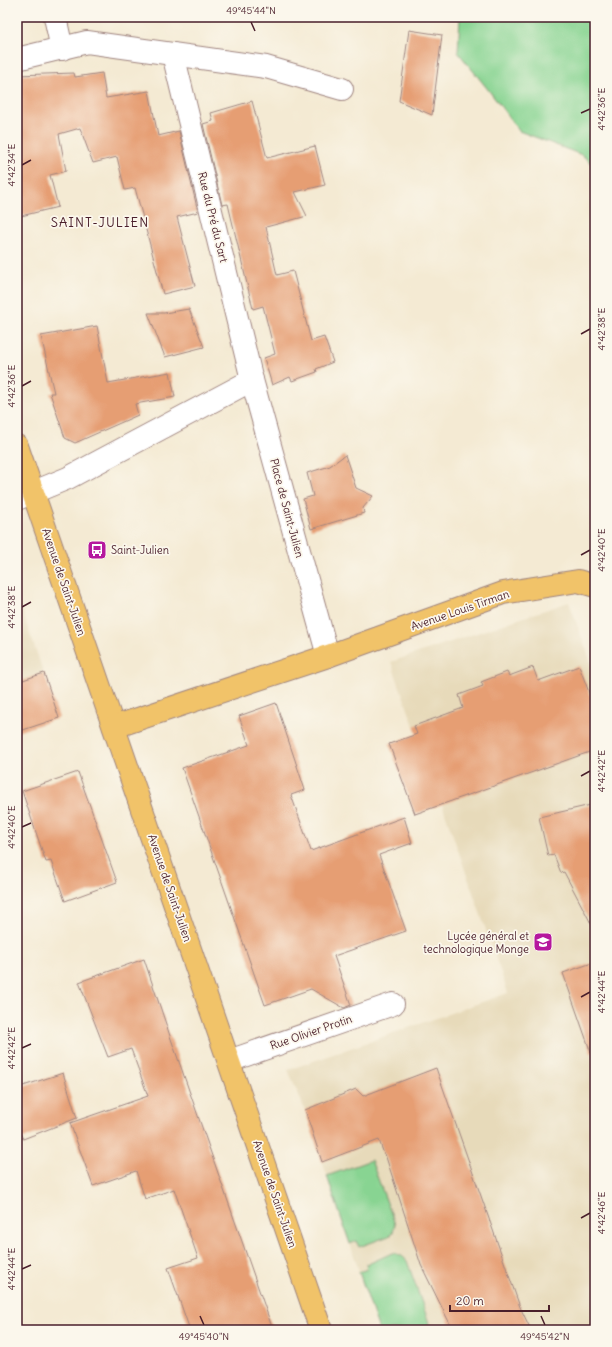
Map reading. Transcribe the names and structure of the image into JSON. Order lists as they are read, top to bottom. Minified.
{"streets":{"main road":["Avenue de Saint-Julien","Avenue Louis Tirman"],"street":["Rue du Pré du Sart","Place de Saint-Julien","Rue Olivier Protin"]},"crossings":[["Rue du Pré du Sart","Place de Saint-Julien"],["Place de Saint-Julien","Avenue Louis Tirman"],["Avenue de Saint-Julien","Rue Olivier Protin"]],"districts":["SAINT-JULIEN"],"places":{"bus stop":["Saint-Julien"],"school or university":["Lycée général et technologique Monge"]},"scale_bar":"20 m","coordinates":["49°45'44\"N","4°42'36\"E","4°42'34\"E","4°42'38\"E","4°42'40\"E","4°42'42\"E","4°42'44\"E","4°42'46\"E","49°45'40\"N","49°45'42\"N"]}
